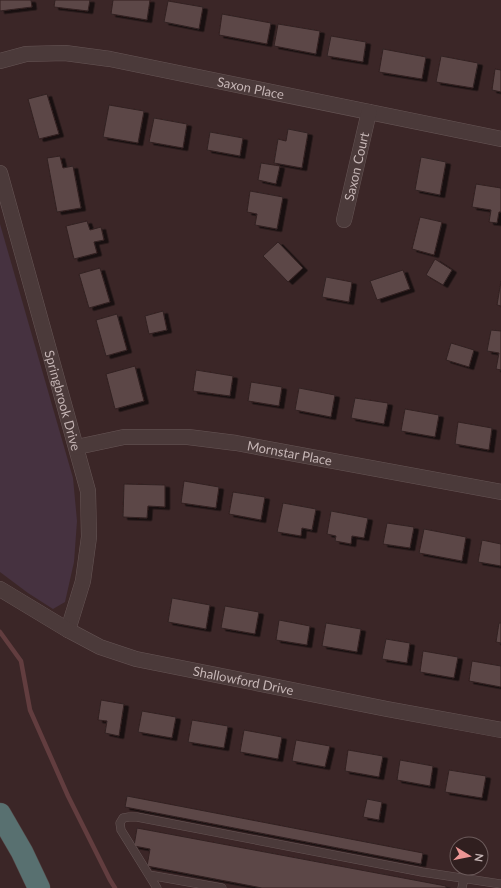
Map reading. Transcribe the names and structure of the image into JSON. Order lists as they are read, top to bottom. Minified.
{"streets":{"street":["Saxon Place","Saxon Court","Springbrook Drive","Mornstar Place","Shallowford Drive"]},"crossings":[["Saxon Place","Saxon Court"],["Springbrook Drive","Mornstar Place"],["Springbrook Drive","Shallowford Drive"]],"north":"right"}
